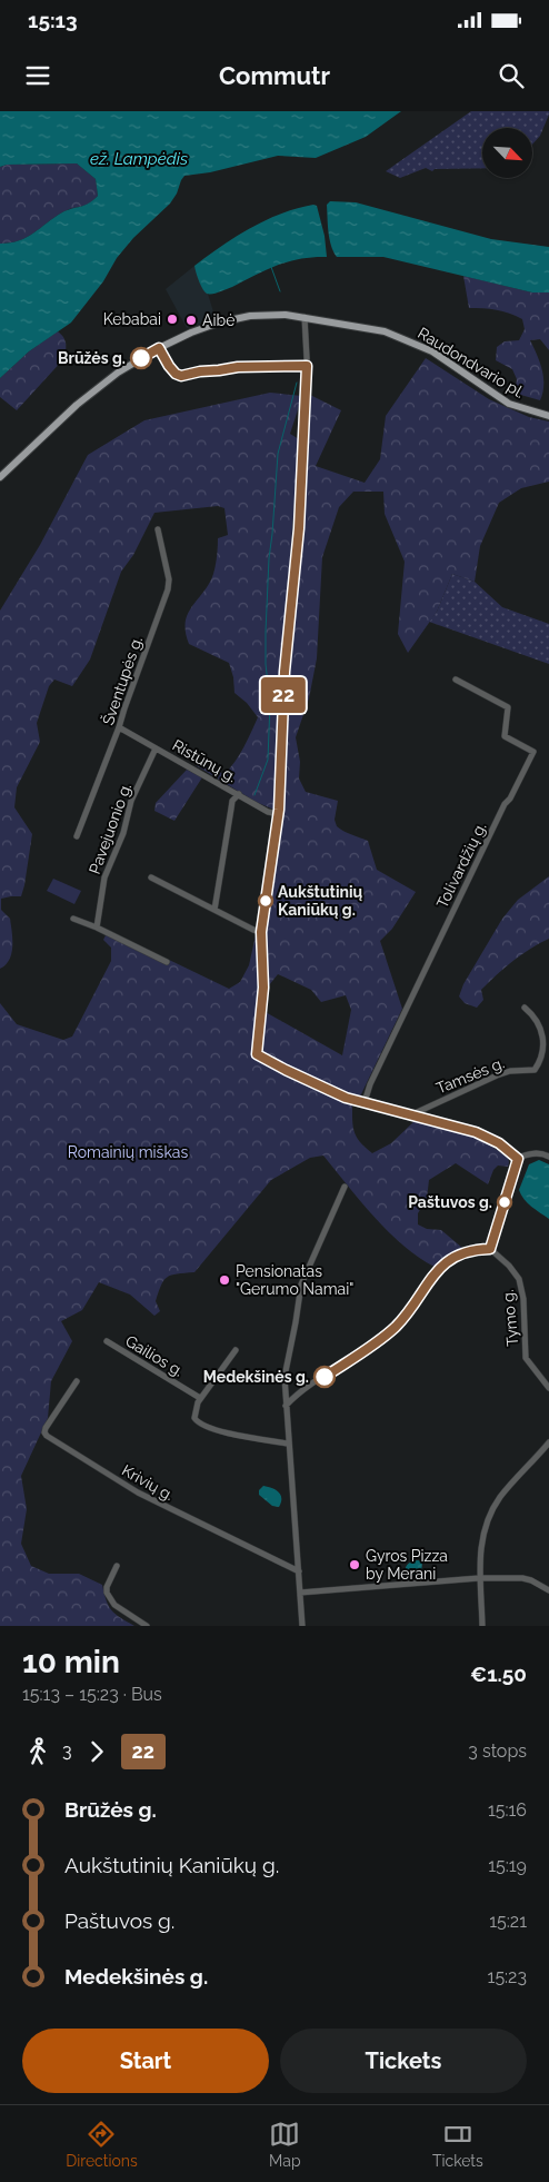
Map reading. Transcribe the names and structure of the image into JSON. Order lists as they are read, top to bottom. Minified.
{"streets":{"main road":["Raudondvario pl."],"street":["Šventupės g.","Ristūnų g.","Pavejuonio g.","Tolivardžių g.","Tamsės g.","Tymo g.","Gailios g.","Krivių g."]},"crossings":[["Šventupės g.","Ristūnų g."],["Ristūnų g.","Pavejuonio g."]],"water":["ež. Lampėdis"],"parks":["Romainių miškas"],"places":["Kebabai","Aibė","Brūžės g.","Aukštutinių Kaniūkų g.","Paštuvos g.","Pensionatas \"Gerumo Namai\"","Medekšinės g.","Gyros Pizza by Merani"],"lines":["bus line 22"],"north":"bottom right","page":{"status":"15:13","header":"Commutr","on_map":"22","heading":["10 min","15:13 – 15:23 · Bus","€1.50"],"legs":["3","22","3 stops"],"list":[{"name":"Brūžės g.","value":"15:16"},{"name":"Aukštutinių Kaniūkų g.","value":"15:19"},{"name":"Paštuvos g.","value":"15:21"},{"name":"Medekšinės g.","value":"15:23"}],"buttons":["Start","Tickets"],"tabs":["Directions","Map","Tickets"]}}
